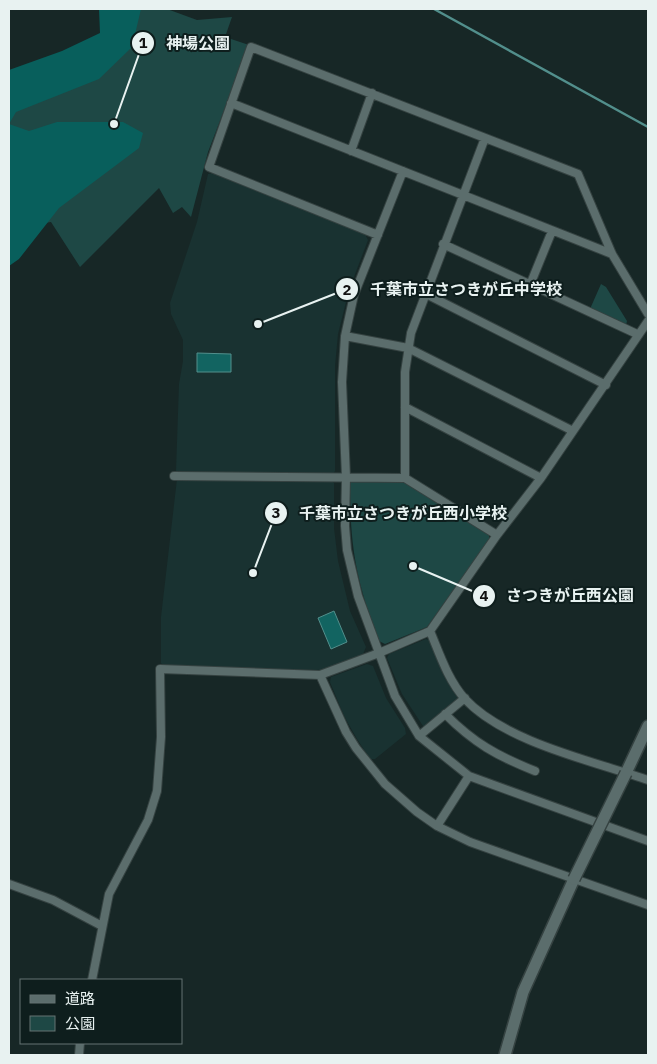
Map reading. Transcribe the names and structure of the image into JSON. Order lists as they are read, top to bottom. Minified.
{"places":["神場公園","千葉市立さつきが丘中学校","さつきが丘西公園","千葉市立さつきが丘西小学校"],"legend":["道路","公園"]}
